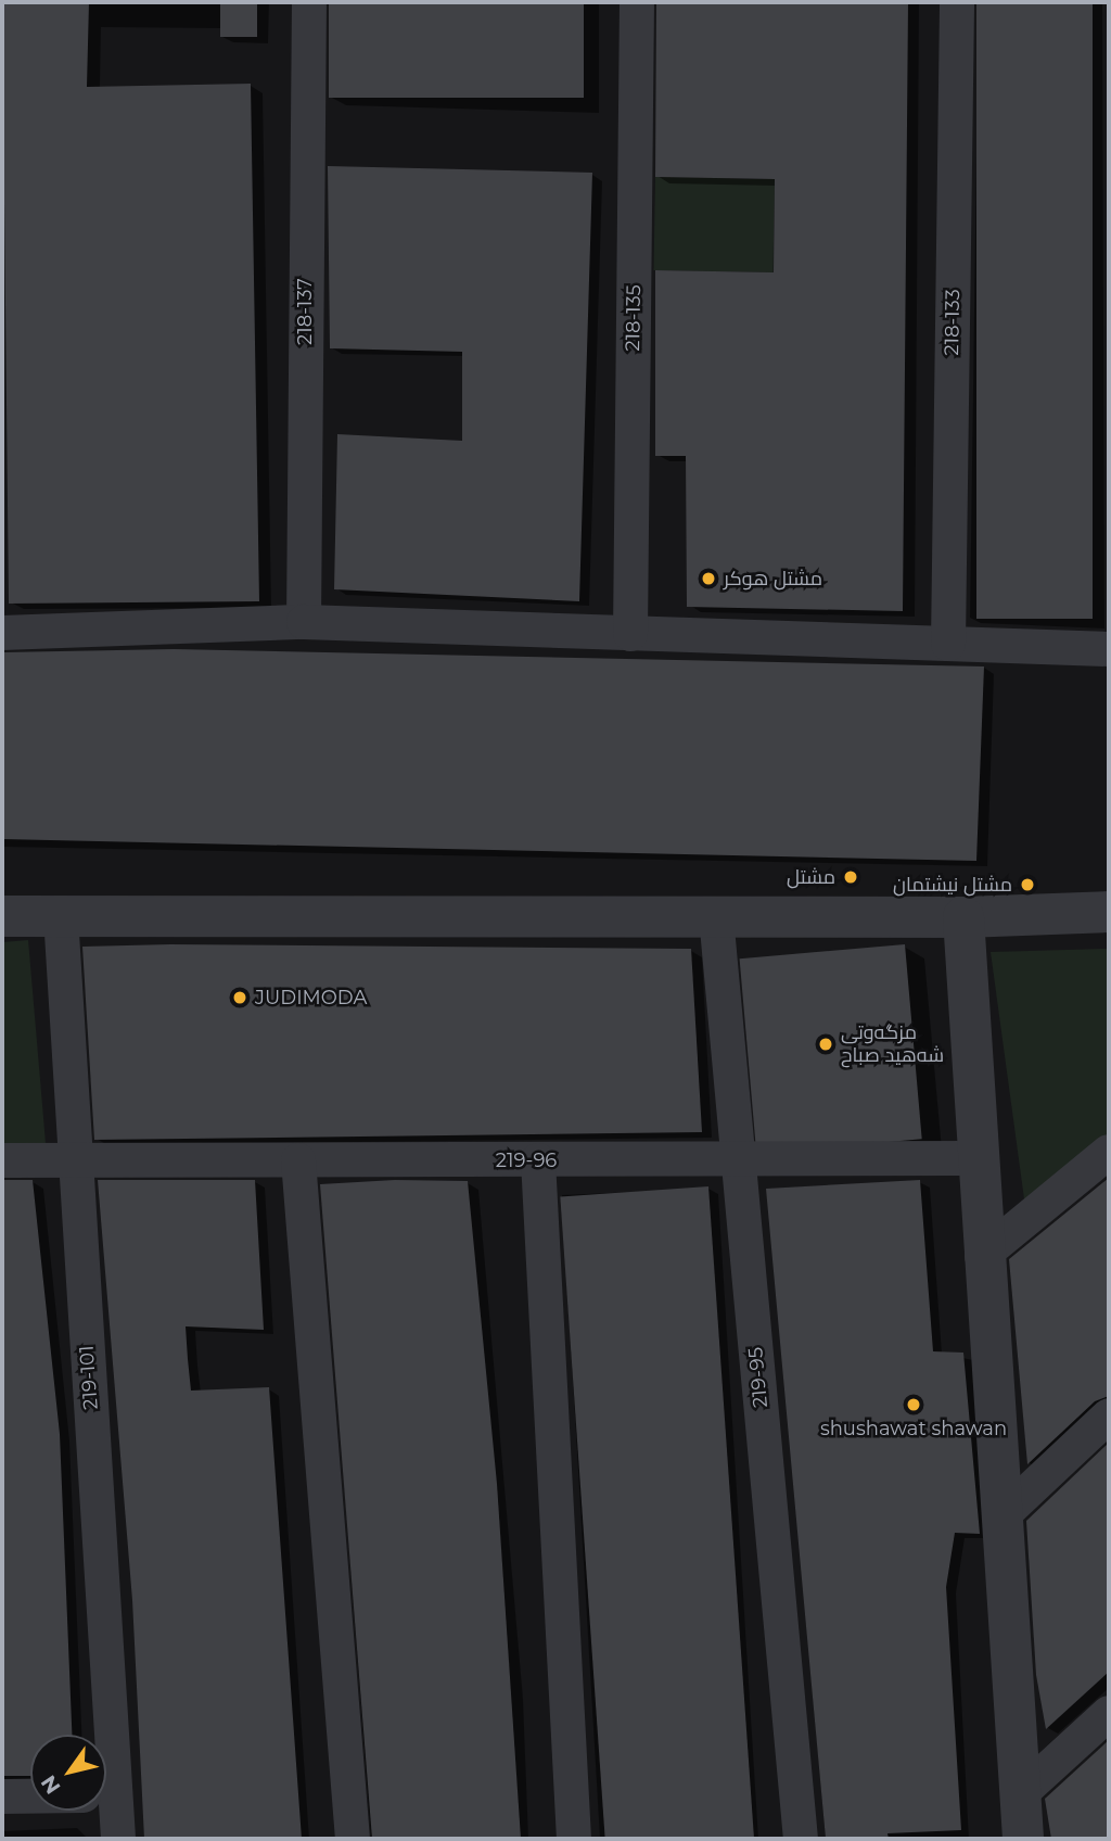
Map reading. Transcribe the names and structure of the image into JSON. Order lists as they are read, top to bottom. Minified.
{"streets":{"street":["218-137","218-135","218-133","219-96","219-101","219-95"]},"crossings":[["219-96","219-101"],["219-96","219-95"]],"places":["مشتل هوكر","مشتل","مشتل نيشتمان","JUDIMODA","مزگه‌وتی شه‌هید صباح","shushawat shawan"],"north":"bottom left"}
